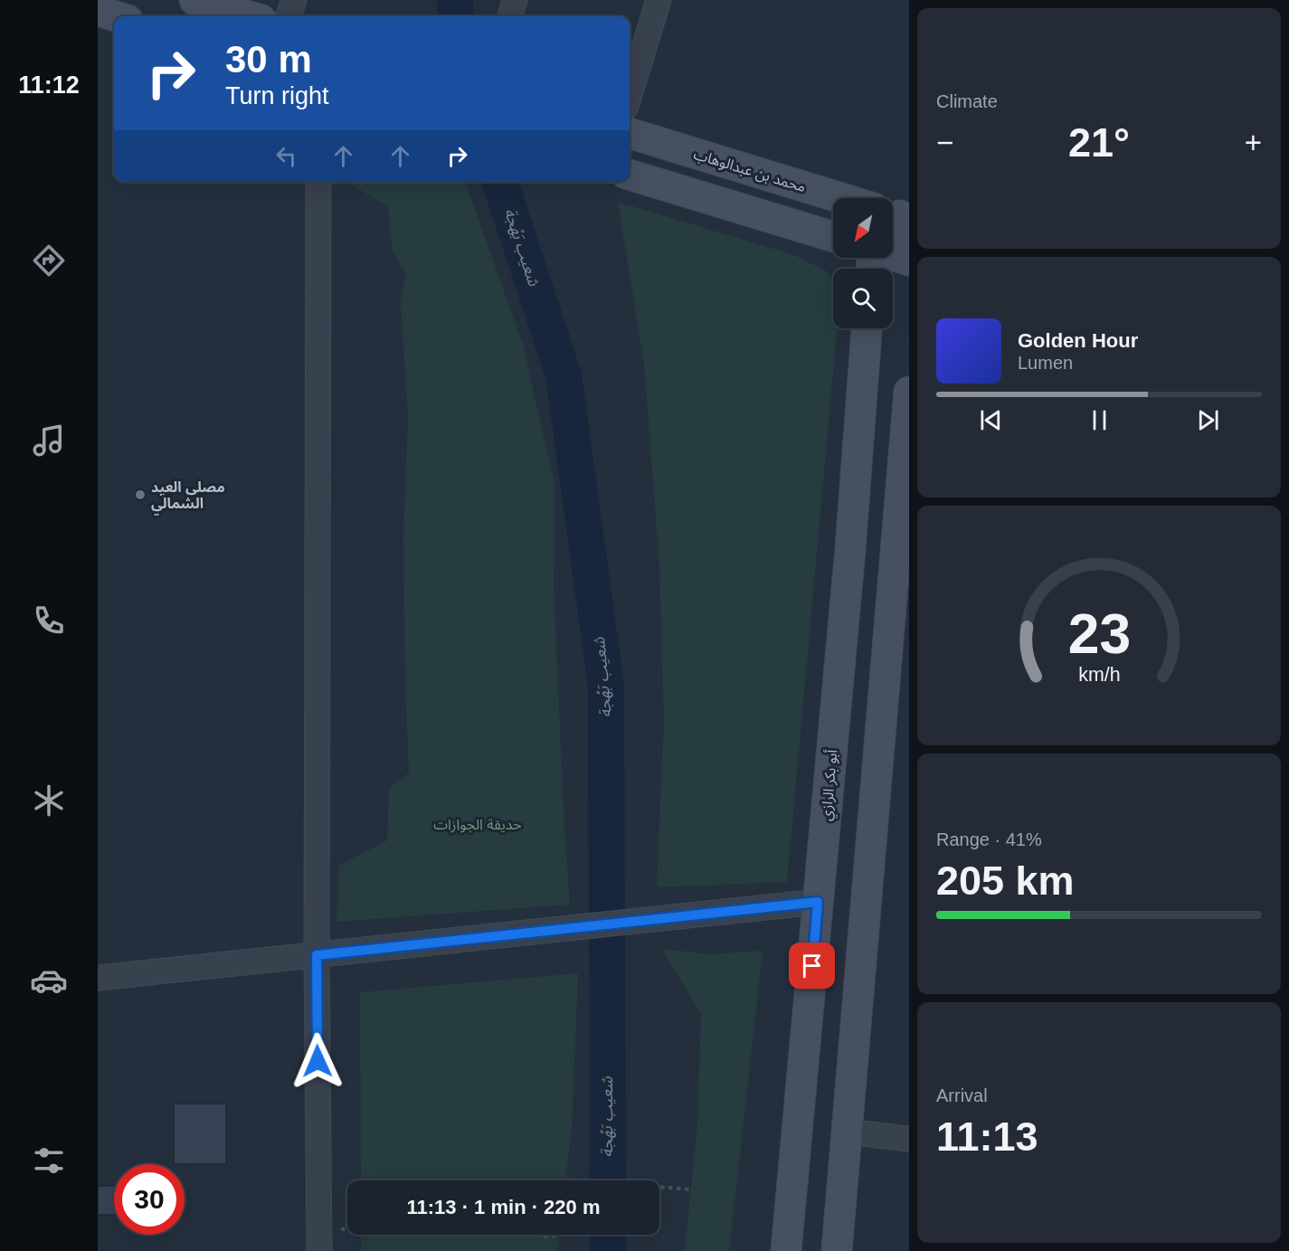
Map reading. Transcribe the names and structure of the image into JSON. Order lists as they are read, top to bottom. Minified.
{"streets":{"street":["محمد بن عبدالوهاب","أبو بكر الرازي"]},"water":["شعيب بَهْجة"],"parks":["حديقة الجوازات"],"places":["مصلى العيد الشمالي"],"north":"bottom left","page":{"tabs":"11:12","tile":["Climate",["Range · 41%","205 km"],["Arrival","11:13"]],"turn":["30 m","Turn right"],"heat":["−","21°","+"],"song":["Golden Hour","Lumen"],"limit":"30","trip":"11:13 · 1 min · 220 m","gauge":["23","km/h"]}}
